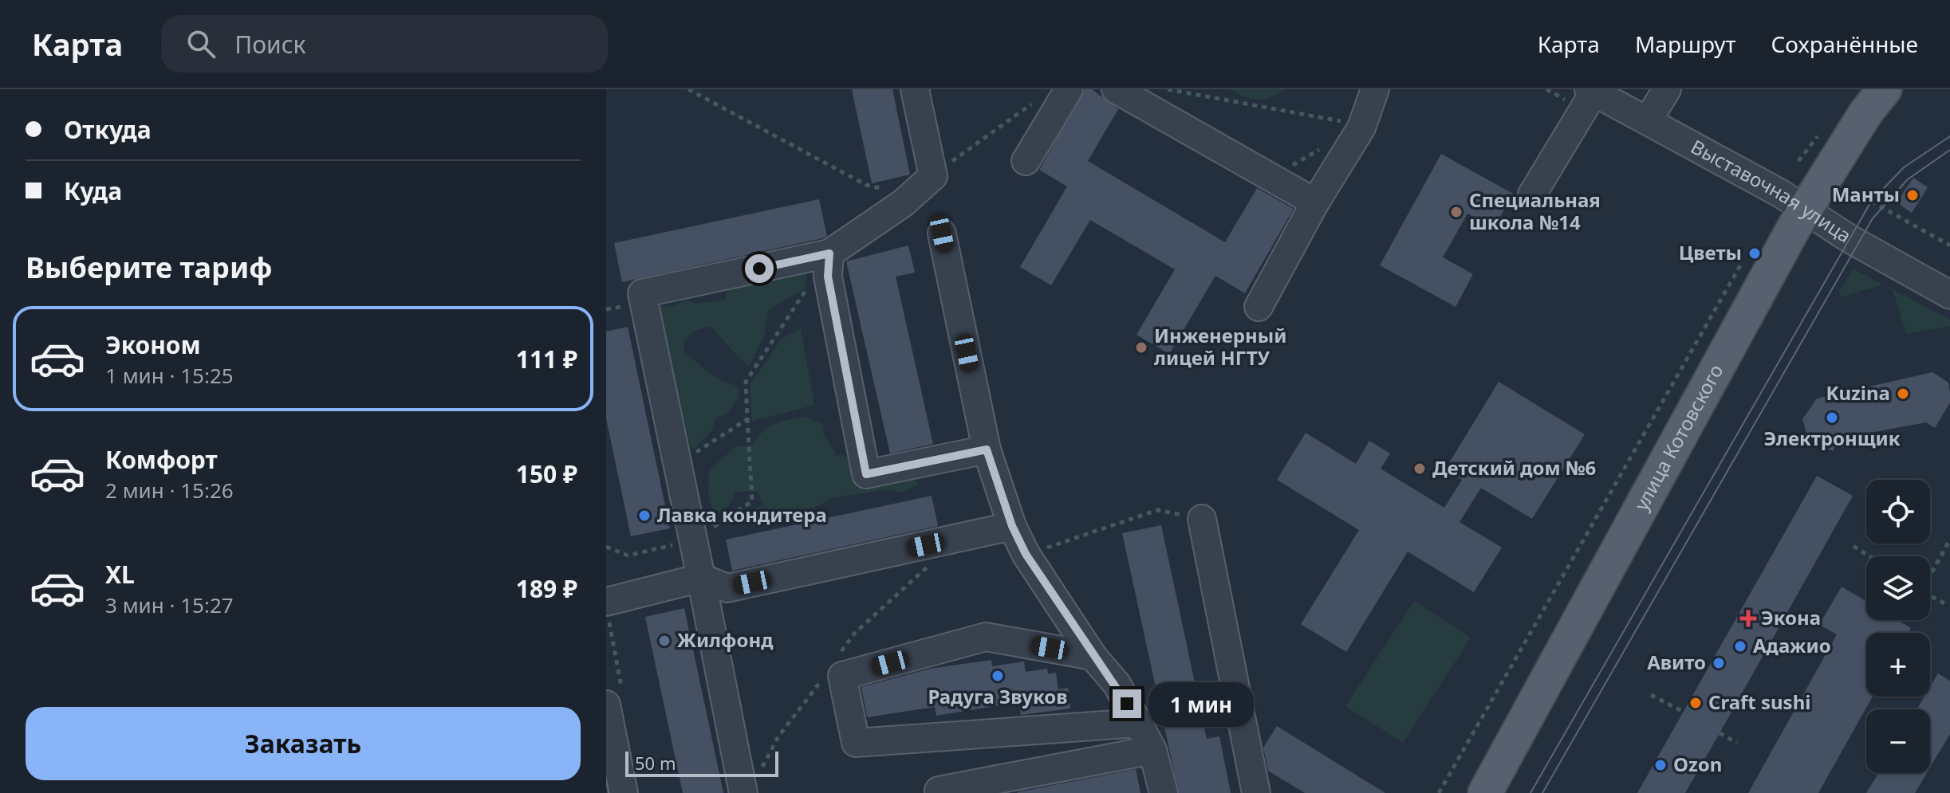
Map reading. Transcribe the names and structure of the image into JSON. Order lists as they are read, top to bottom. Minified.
{"streets":{"main road":["улица Котовского"],"street":["Выставочная улица"]},"crossings":[["Выставочная улица","улица Котовского"]],"places":{"other":["Манты","Специальная школа №14","Цветы","Инженерный лицей НГТУ","Kuzina","Электронщик","Детский дом №6","Лавка кондитера","Жилфонд","Адажио","Авито","Радуга Звуков","Craft sushi","Ozon"],"health":["Экона"]},"scale_bar":"50 m","page":{"header":"Карта","search":"Поиск","nav":["Карта","Маршрут","Сохранённые"],"banner":["Откуда","Куда"],"heading":"Выберите тариф","list":[{"name":"Эконом","note":"1 мин · 15:25","value":"111 ₽"},{"name":"Комфорт","note":"2 мин · 15:26","value":"150 ₽"},{"name":"XL","note":"3 мин · 15:27","value":"189 ₽"}],"map_buttons":["+","−"],"bubble":"1 мин","buttons":"Заказать","scale":"50 m"}}
